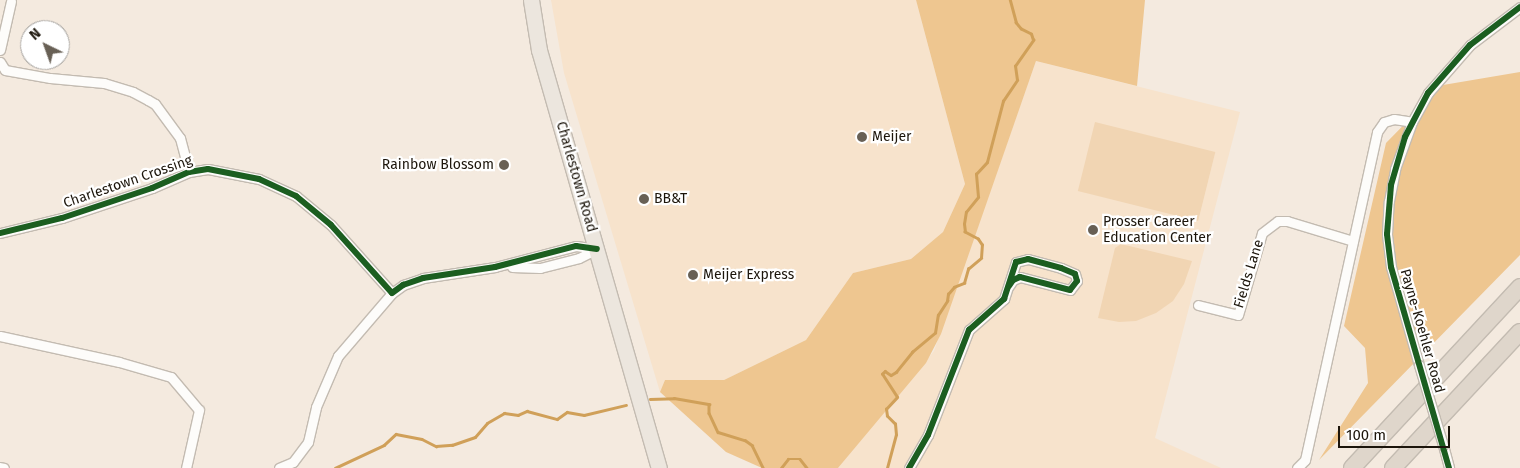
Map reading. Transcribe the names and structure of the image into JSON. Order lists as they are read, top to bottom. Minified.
{"streets":{"main road":["Charlestown Road"],"street":["Charlestown Crossing","Fields Lane","Payne-Koehler Road"]},"places":["Meijer","Rainbow Blossom","BB&T","Prosser Career Education Center","Meijer Express"],"scale_bar":"100 m","north":"top left"}
